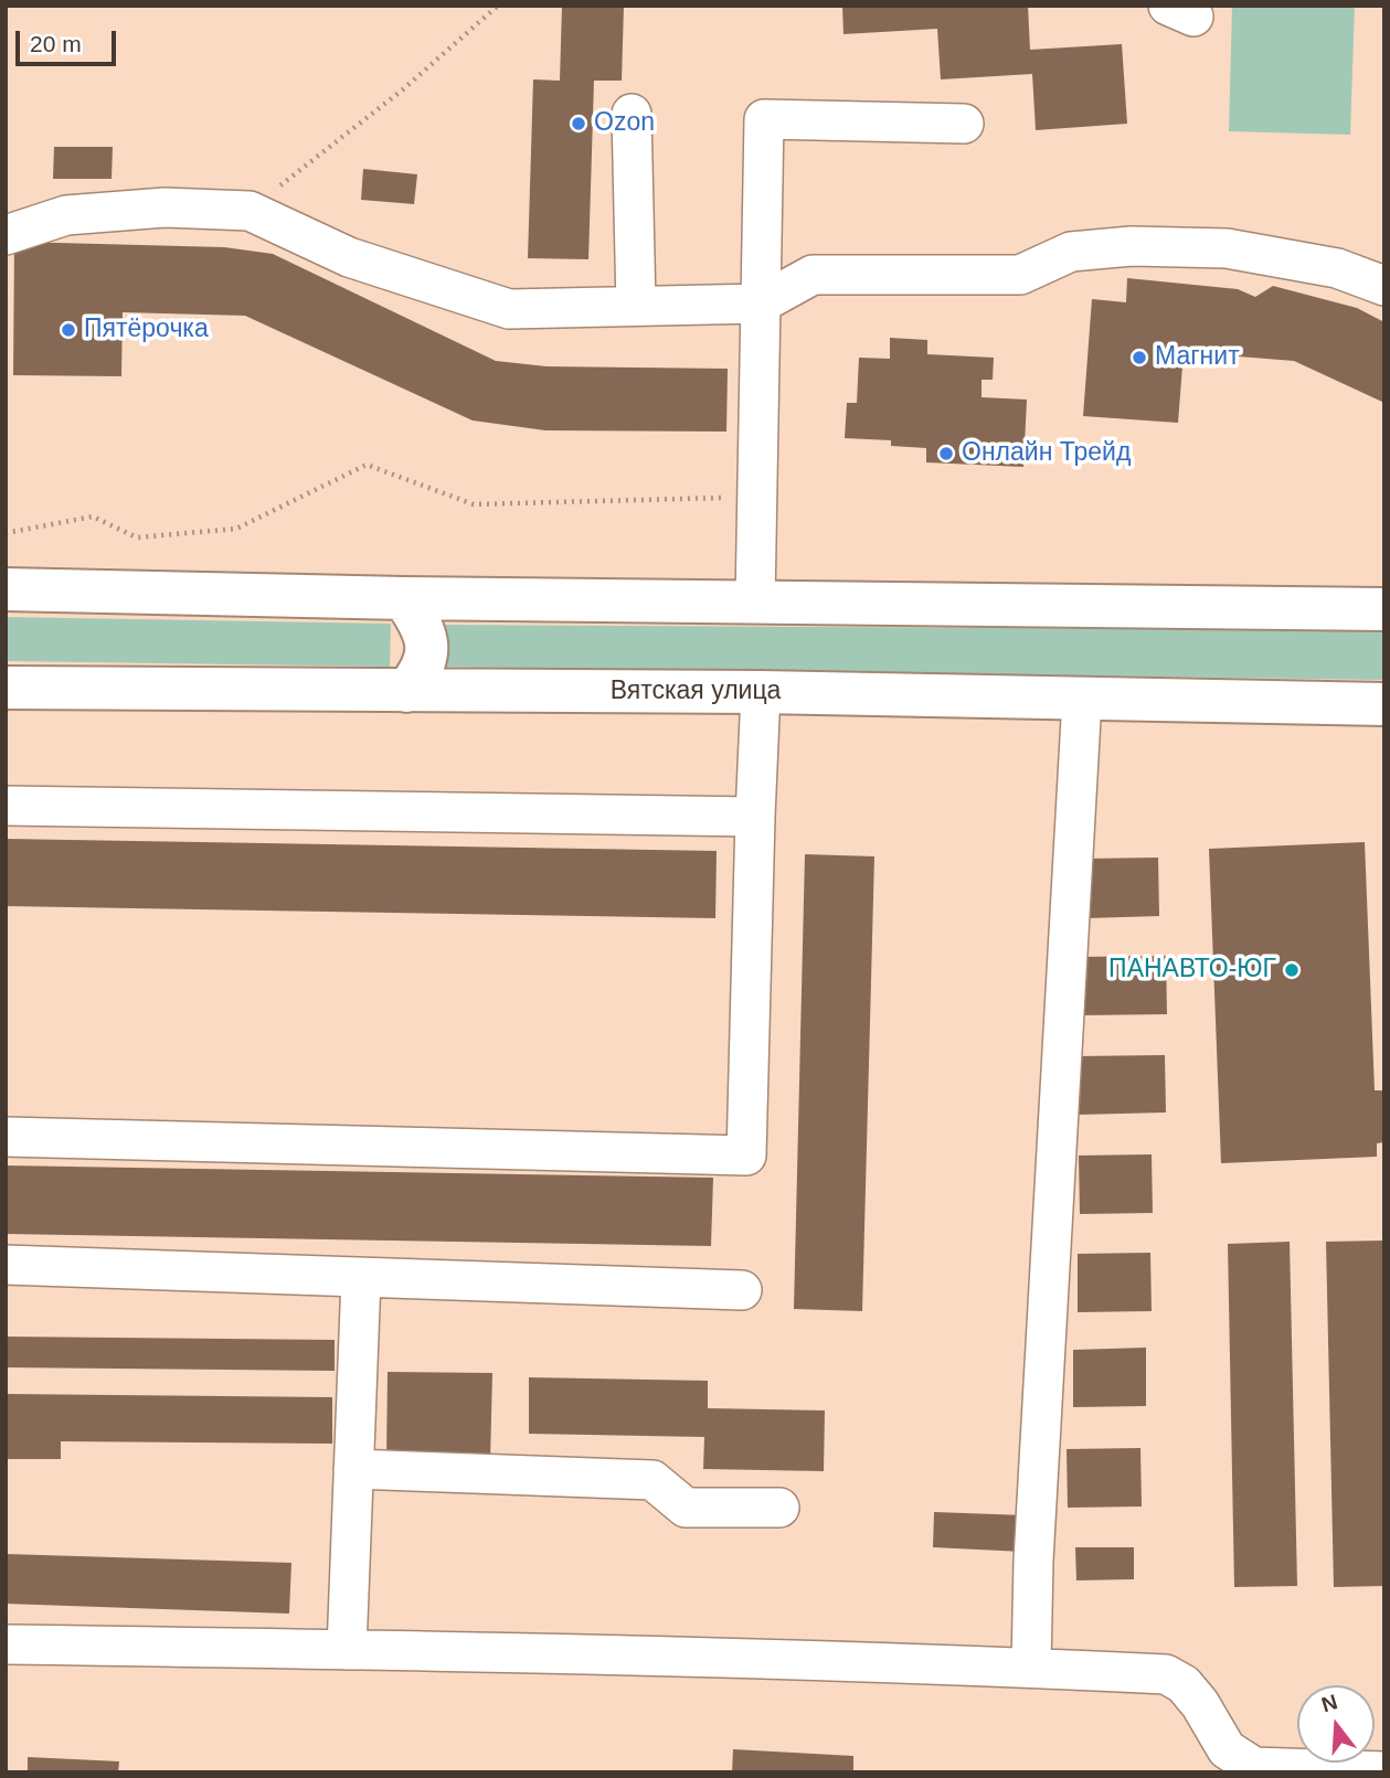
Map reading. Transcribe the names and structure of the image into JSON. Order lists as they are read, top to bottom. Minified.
{"streets":{"main road":["Вятская улица"]},"places":["Ozon","Пятёрочка","Магнит","Онлайн Трейд","ПАНАВТО-ЮГ"],"scale_bar":"20 m","north":"top"}
